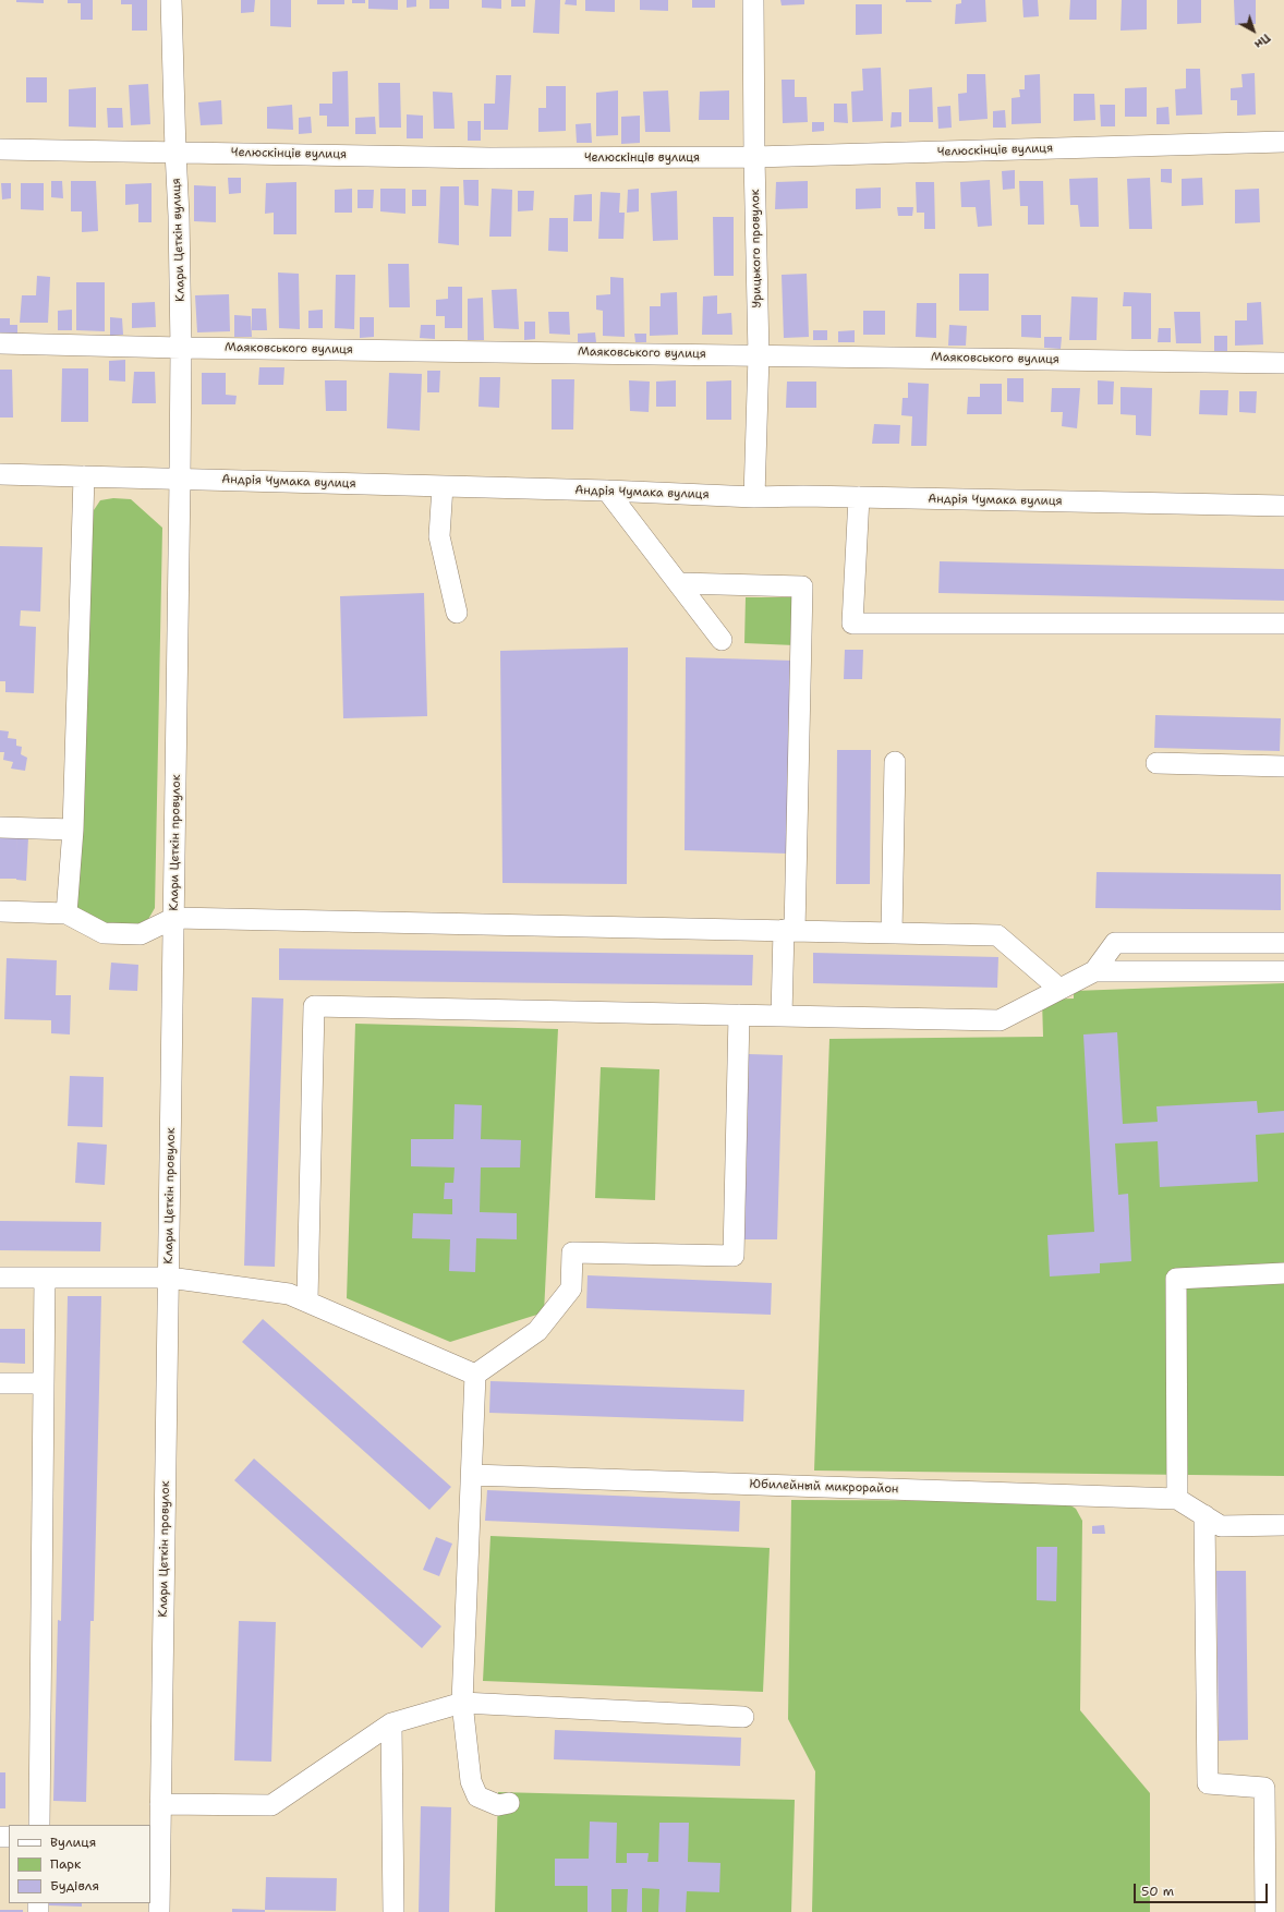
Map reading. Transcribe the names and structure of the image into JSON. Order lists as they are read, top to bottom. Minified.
{"streets":{"street":["Челюскінців вулиця","Клари Цеткін вулиця","Урицького провулок","Маяковського вулиця","Андрія Чумака вулиця","Клари Цеткін провулок","Юбилейный микрорайон"]},"crossings":[["Челюскінців вулиця","Клари Цеткін вулиця"],["Челюскінців вулиця","Урицького провулок"],["Клари Цеткін вулиця","Маяковського вулиця"],["Клари Цеткін вулиця","Андрія Чумака вулиця"],["Клари Цеткін вулиця","Клари Цеткін провулок"],["Урицького провулок","Маяковського вулиця"],["Урицького провулок","Андрія Чумака вулиця"],["Андрія Чумака вулиця","Клари Цеткін провулок"]],"legend":["Вулиця","Парк","Будівля"],"scale_bar":"50 m","north":"bottom right"}
